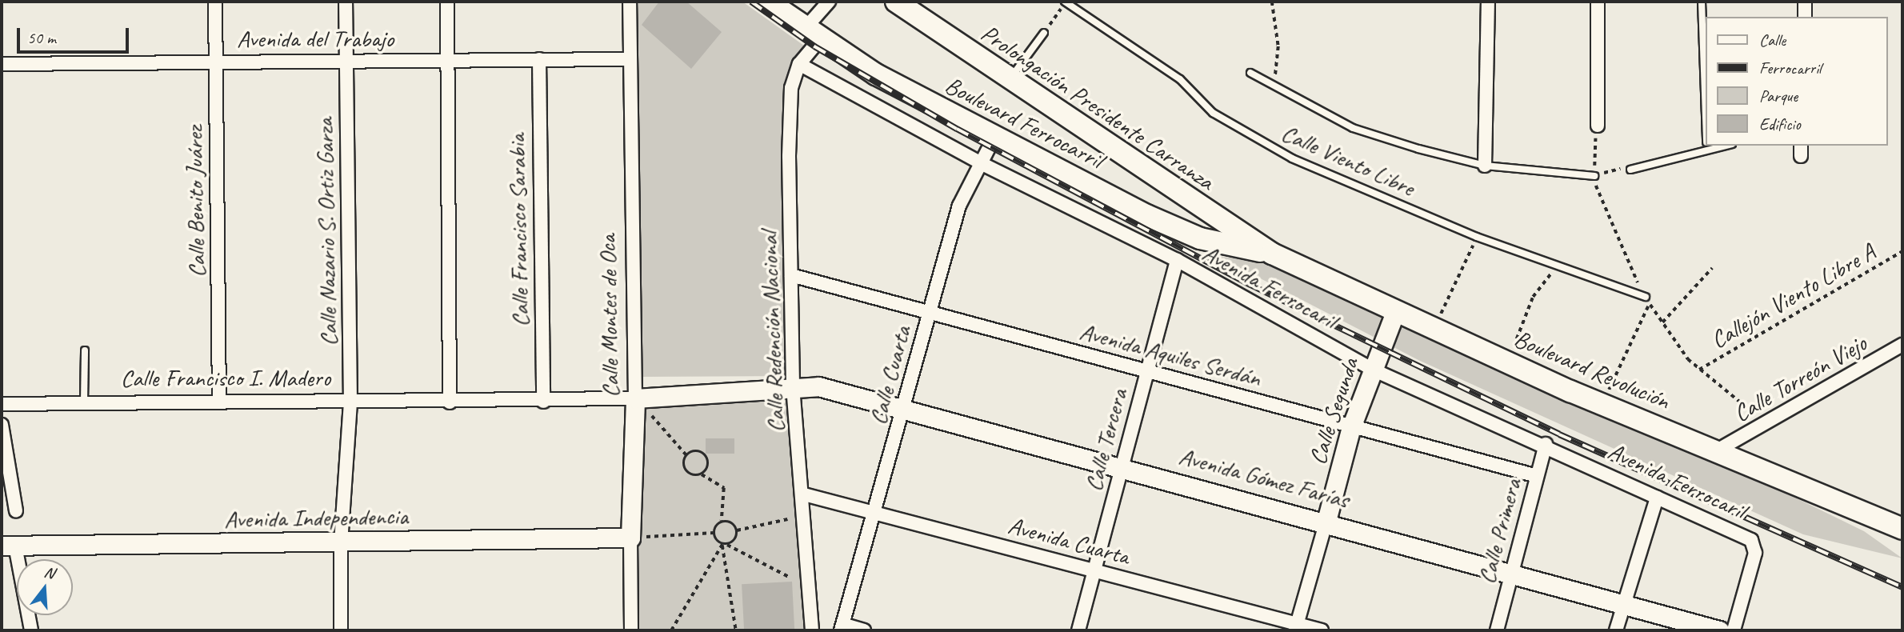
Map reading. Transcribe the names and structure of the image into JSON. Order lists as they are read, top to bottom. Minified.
{"streets":{"main road":["Prolongación Presidente Carranza","Boulevard Ferrocarril","Calle Montes de Oca","Boulevard Revolución","Calle Francisco I. Madero","Calle Segunda","Avenida Gómez Farías","Avenida Independencia"],"street":["Avenida del Trabajo","Calle Benito Juárez","Calle Francisco Sarabia","Calle Nazario S. Ortiz Garza","Avenida Ferrocaril","Calle Redención Nacional","Avenida Aquiles Serdán","Calle Cuarta","Calle Torreón Viejo","Calle Tercera","Calle Primera","Avenida Cuarta"],"lane":["Calle Viento Libre"],"path":["Callejón Viento Libre A"]},"crossings":[["Avenida del Trabajo","Calle Benito Juárez"],["Avenida del Trabajo","Calle Francisco Sarabia"],["Avenida del Trabajo","Calle Nazario S. Ortiz Garza"],["Avenida del Trabajo","Calle Montes de Oca"],["Prolongación Presidente Carranza","Boulevard Ferrocarril"],["Prolongación Presidente Carranza","Boulevard Revolución"],["Boulevard Ferrocarril","Calle Redención Nacional"],["Boulevard Ferrocarril","Boulevard Revolución"],["Boulevard Ferrocarril","Calle Cuarta"],["Calle Benito Juárez","Calle Francisco I. Madero"],["Calle Francisco Sarabia","Calle Francisco I. Madero"],["Calle Nazario S. Ortiz Garza","Calle Francisco I. Madero"],["Calle Nazario S. Ortiz Garza","Avenida Independencia"],["Avenida Ferrocaril","Calle Redención Nacional"],["Avenida Ferrocaril","Calle Cuarta"],["Avenida Ferrocaril","Calle Segunda"],["Avenida Ferrocaril","Calle Tercera"],["Avenida Ferrocaril","Calle Primera"],["Calle Montes de Oca","Calle Francisco I. Madero"],["Calle Montes de Oca","Avenida Independencia"],["Calle Redención Nacional","Avenida Aquiles Serdán"],["Calle Redención Nacional","Calle Francisco I. Madero"],["Calle Redención Nacional","Avenida Gómez Farías"],["Calle Redención Nacional","Avenida Cuarta"],["Avenida Aquiles Serdán","Calle Cuarta"],["Avenida Aquiles Serdán","Calle Segunda"],["Avenida Aquiles Serdán","Calle Tercera"],["Avenida Aquiles Serdán","Calle Primera"],["Boulevard Revolución","Calle Torreón Viejo"],["Boulevard Revolución","Calle Segunda"],["Calle Cuarta","Avenida Gómez Farías"],["Calle Cuarta","Avenida Cuarta"],["Calle Francisco I. Madero","Avenida Gómez Farías"],["Calle Segunda","Avenida Gómez Farías"],["Calle Segunda","Avenida Cuarta"],["Calle Tercera","Avenida Gómez Farías"],["Calle Tercera","Avenida Cuarta"],["Avenida Gómez Farías","Calle Primera"]],"legend":["Calle","Ferrocarril","Parque","Edificio"],"scale_bar":"50 m","north":"top"}
